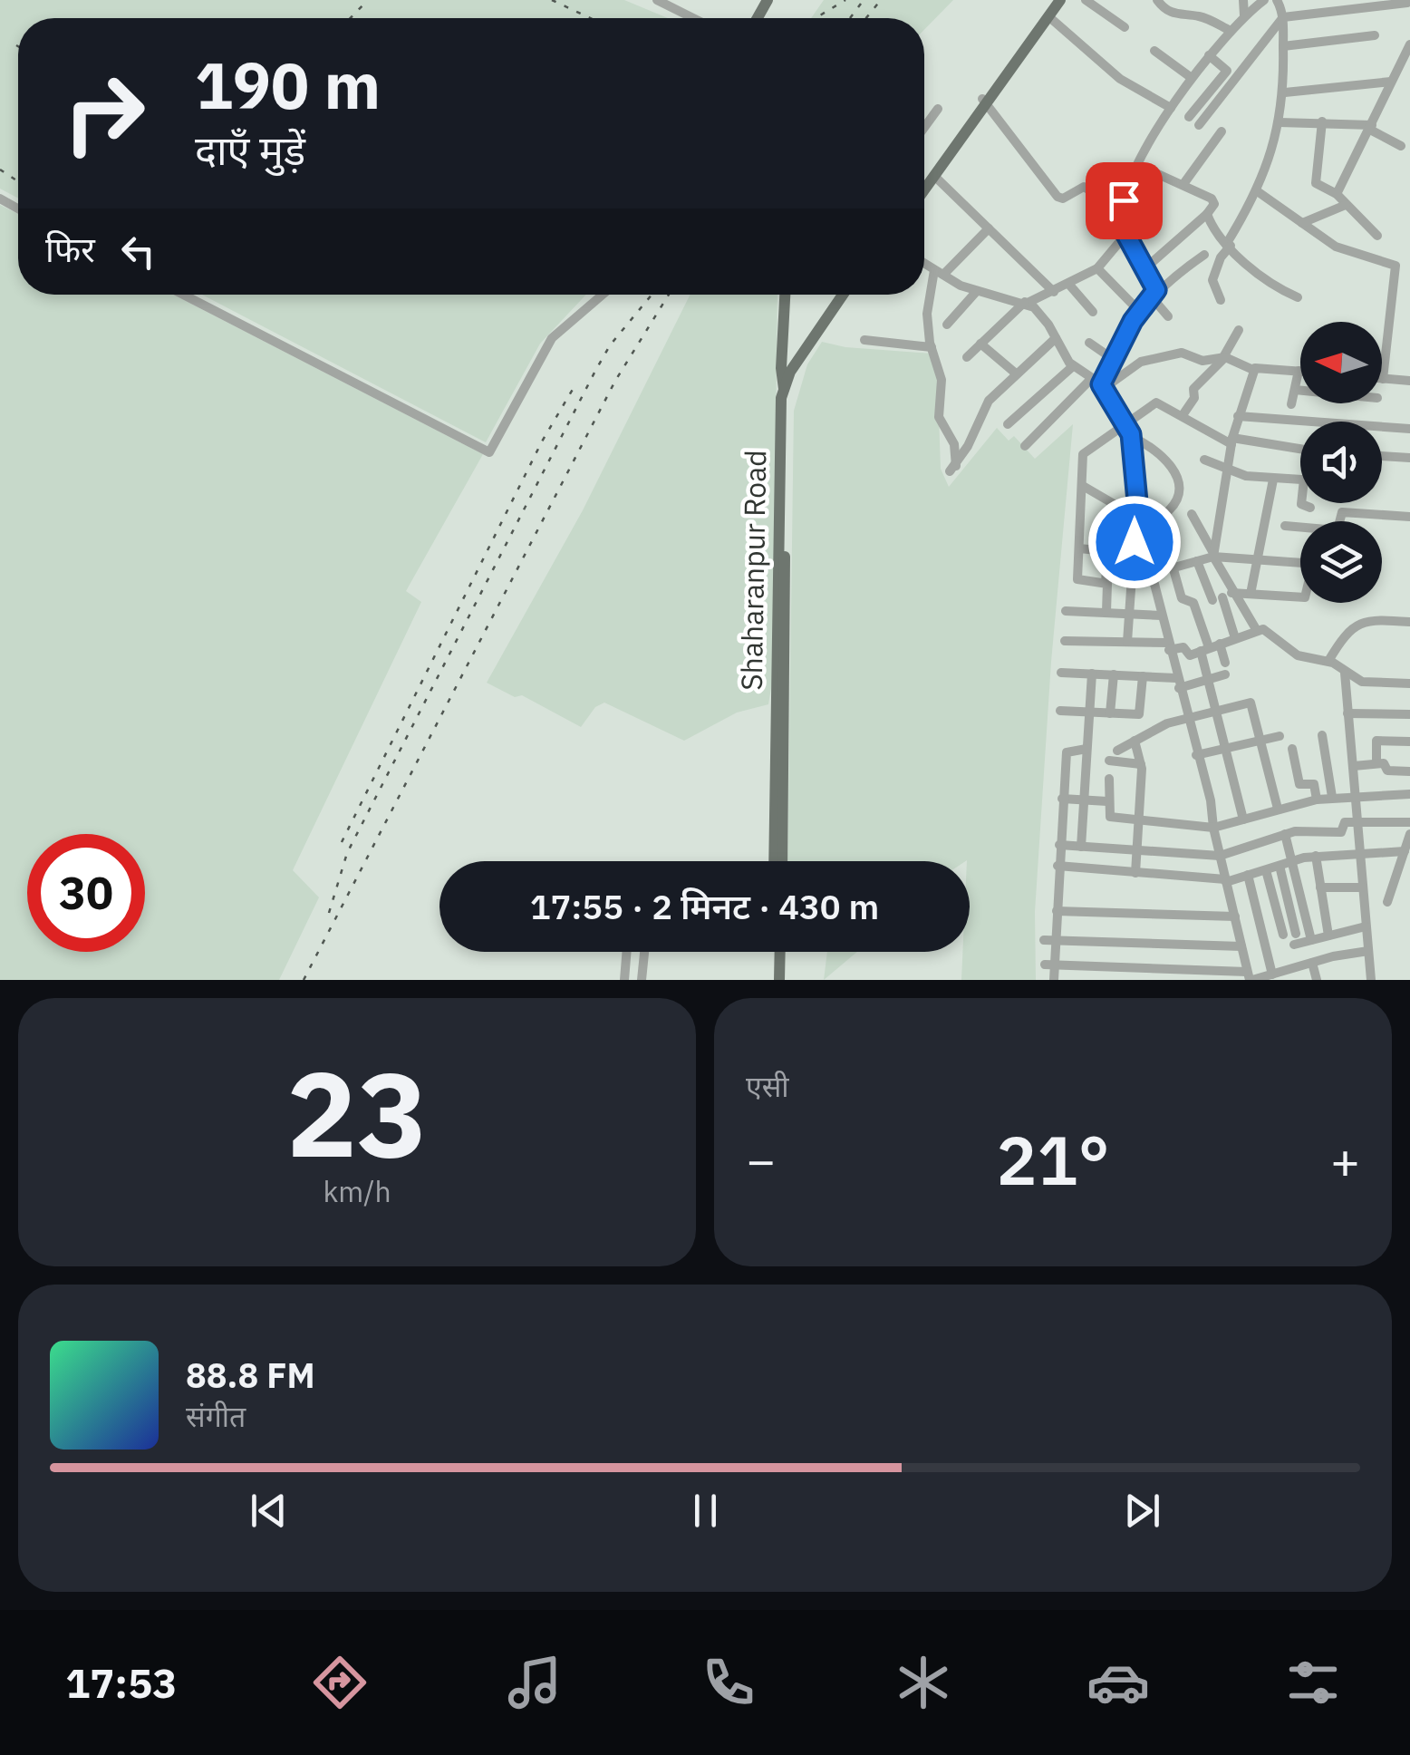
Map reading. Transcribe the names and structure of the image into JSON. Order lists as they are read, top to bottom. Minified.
{"streets":{"main road":["Shaharanpur Road"]},"north":"left","page":{"turn":["190 m","दाएँ मुड़ें"],"then":"फिर","limit":"30","trip":"17:55 · 2 मिनट · 430 m","tile":[["23","km/h"],"एसी"],"heat":["−","21°","+"],"song":["88.8 FM","संगीत"],"tabs":"17:53"}}
